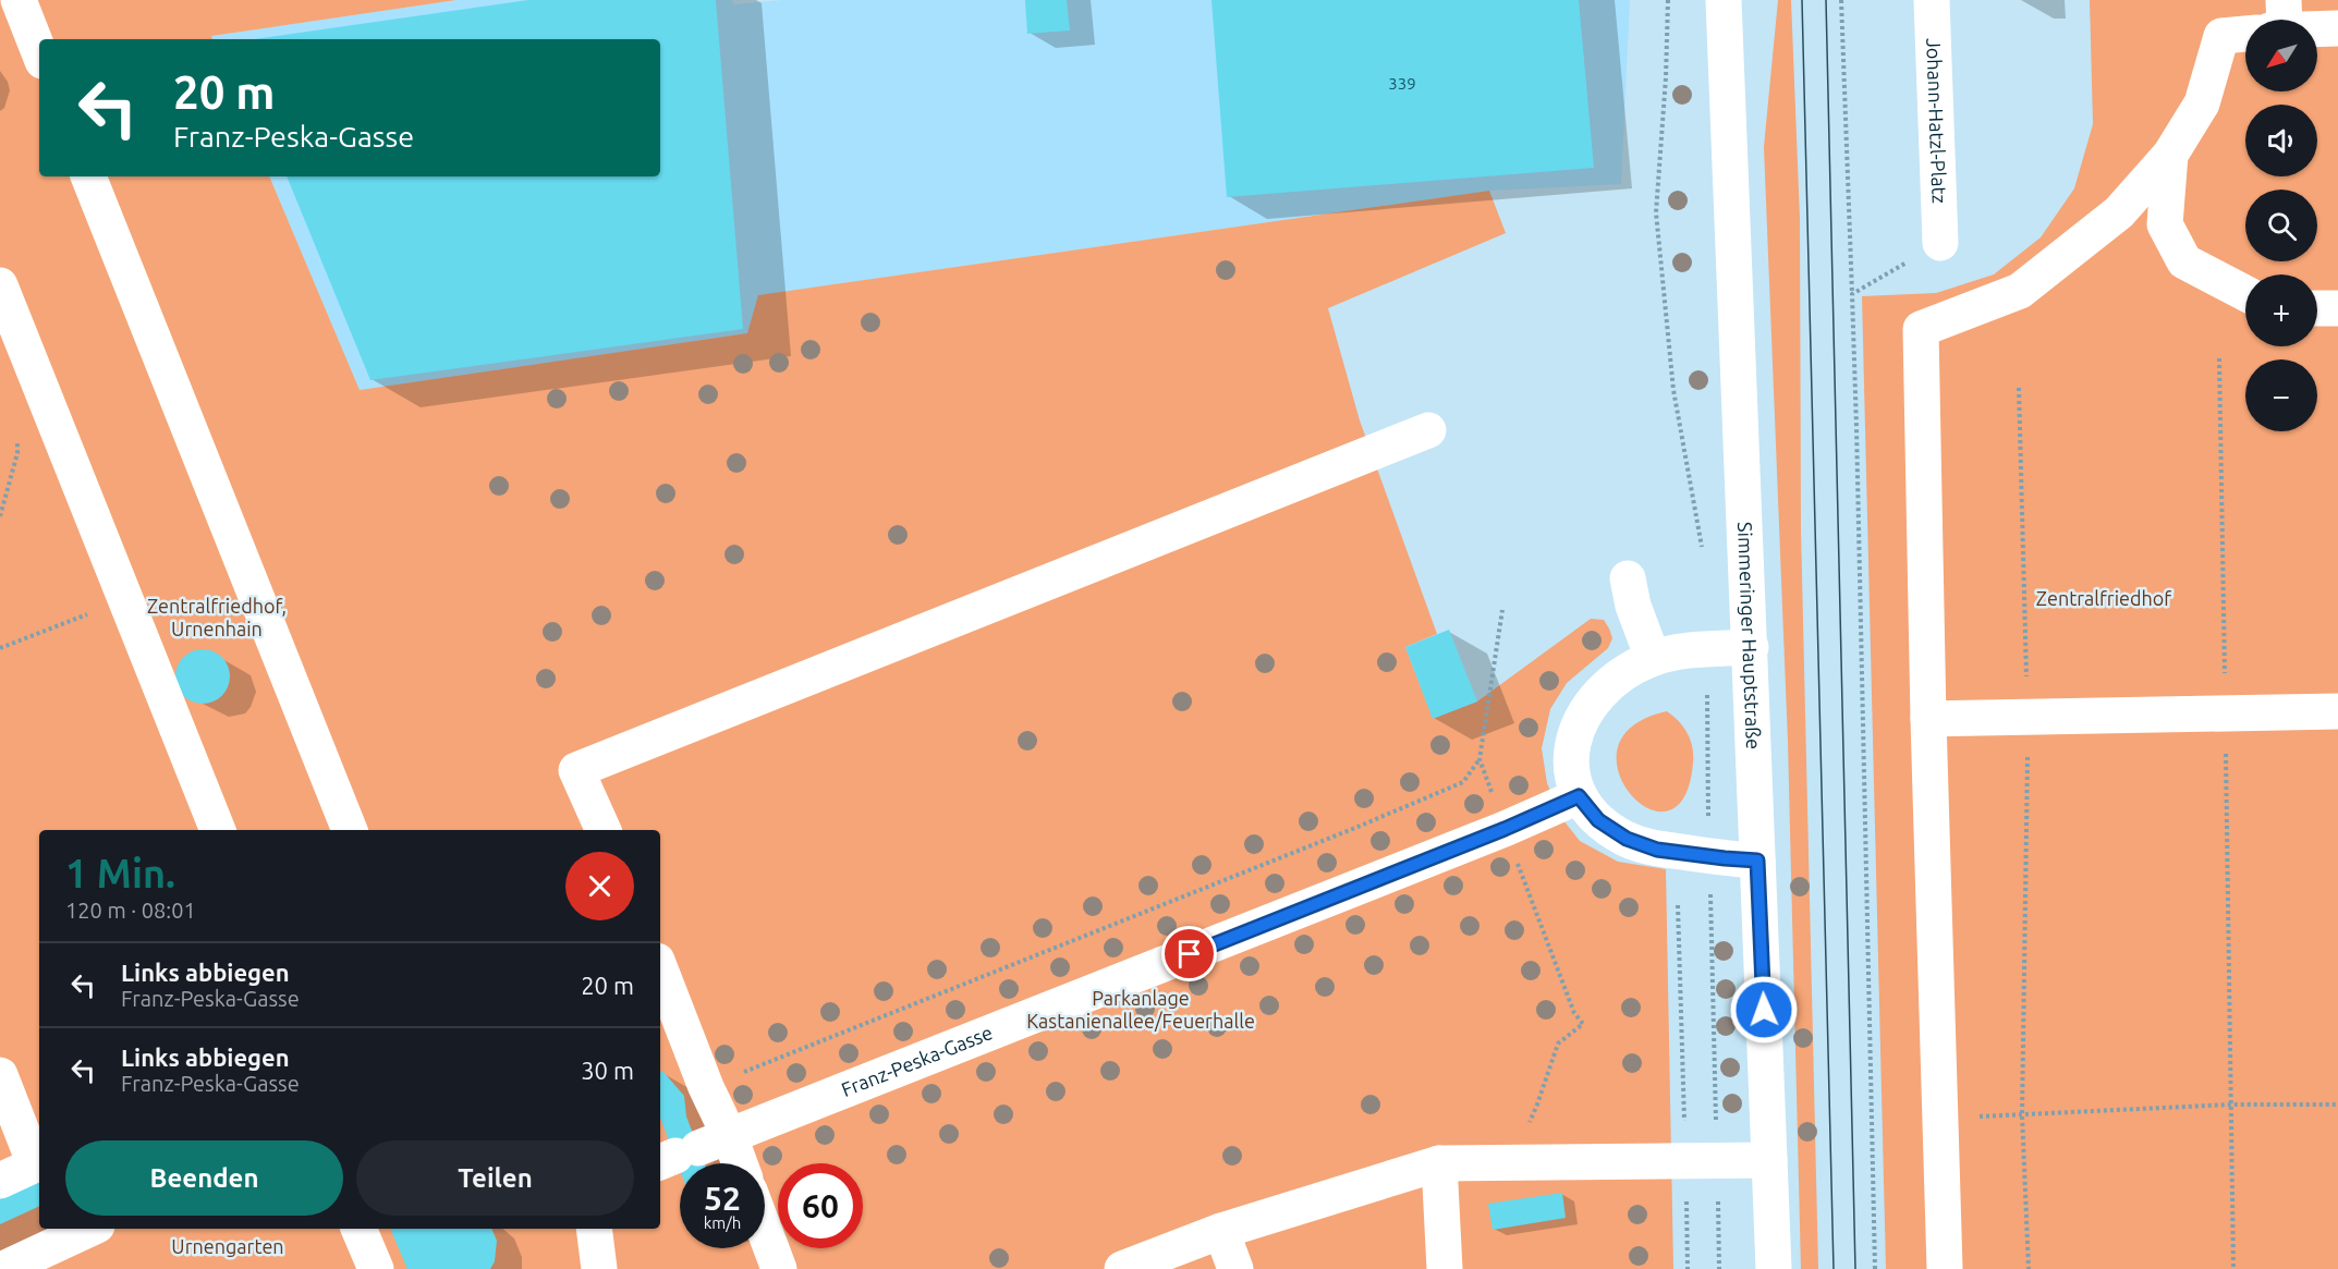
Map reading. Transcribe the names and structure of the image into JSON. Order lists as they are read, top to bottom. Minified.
{"streets":{"street":["Johann-Hatzl-Platz","Simmeringer Hauptstraße","Franz-Peska-Gasse"]},"parks":["Zentralfriedhof","Zentralfriedhof, Urnenhain","Parkanlage Kastanienallee/Feuerhalle","Urnengarten"],"house_numbers":["339"],"north":"bottom left","page":{"map_buttons":["+","−"],"turn":["20 m","Franz-Peska-Gasse"],"heading":["1 Min.","120 m · 08:01"],"list":[{"name":"Links abbiegen","note":"Franz-Peska-Gasse","value":"20 m"},{"name":"Links abbiegen","note":"Franz-Peska-Gasse","value":"30 m"}],"buttons":["Beenden","Teilen"],"speed":"52 km/h","limit":"60"}}
